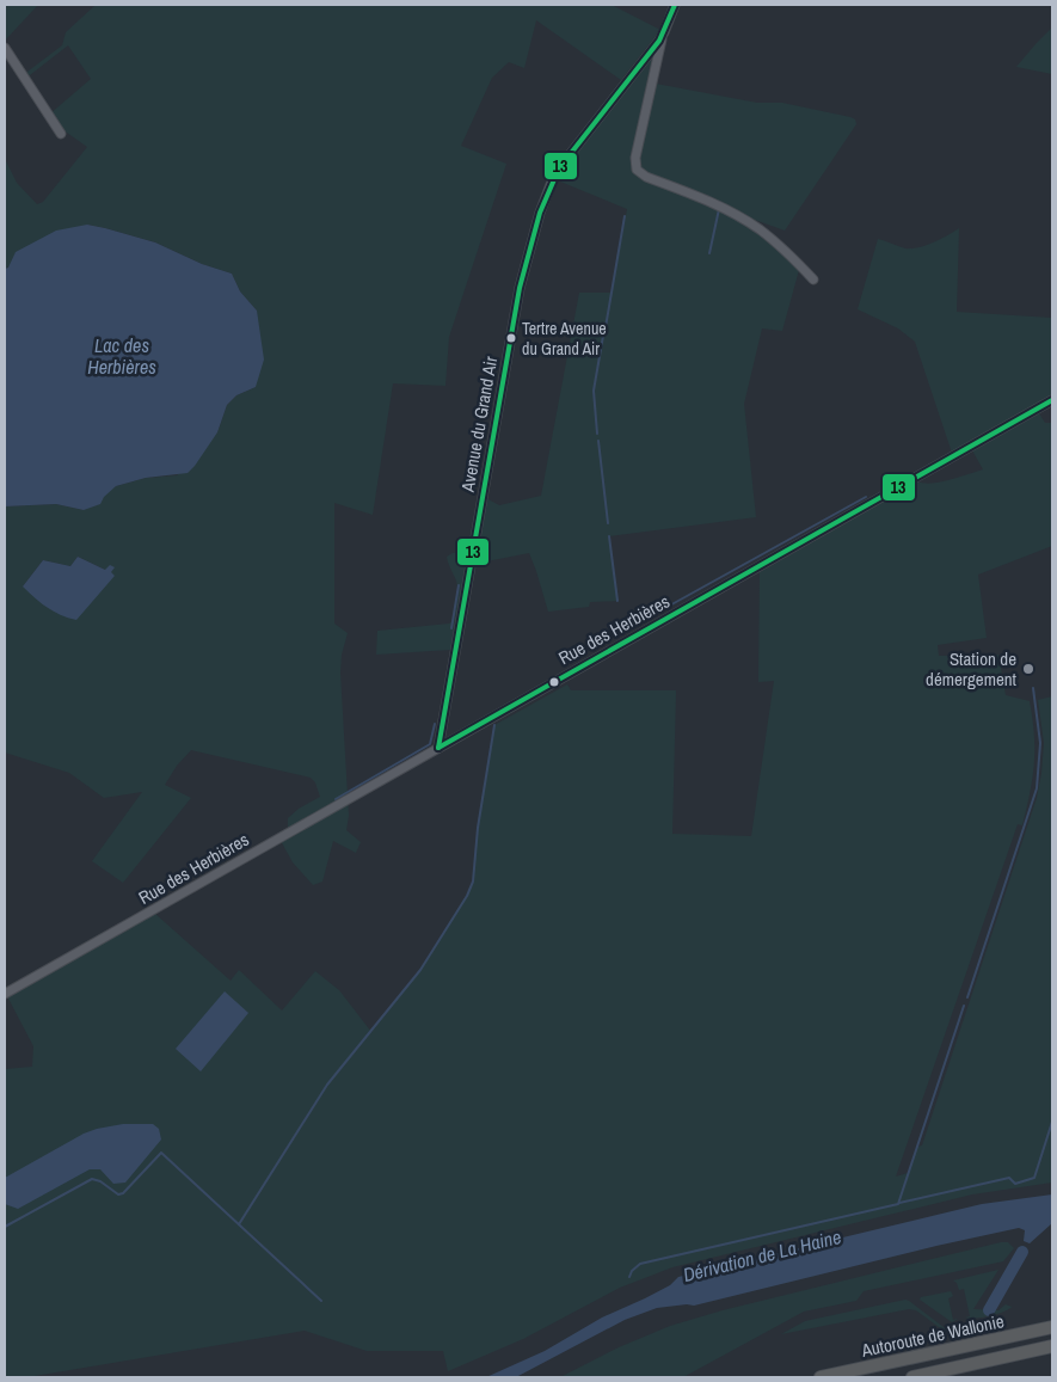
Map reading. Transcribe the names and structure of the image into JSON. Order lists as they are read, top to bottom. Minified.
{"streets":{"highway":["Autoroute de Wallonie"],"street":["Avenue du Grand Air","Rue des Herbières"]},"crossings":[["Avenue du Grand Air","Rue des Herbières"]],"water":["Lac des Herbières","Dérivation de La Haine"],"places":["Tertre Avenue du Grand Air","Station de démergement"],"lines":["transit line 13"]}
